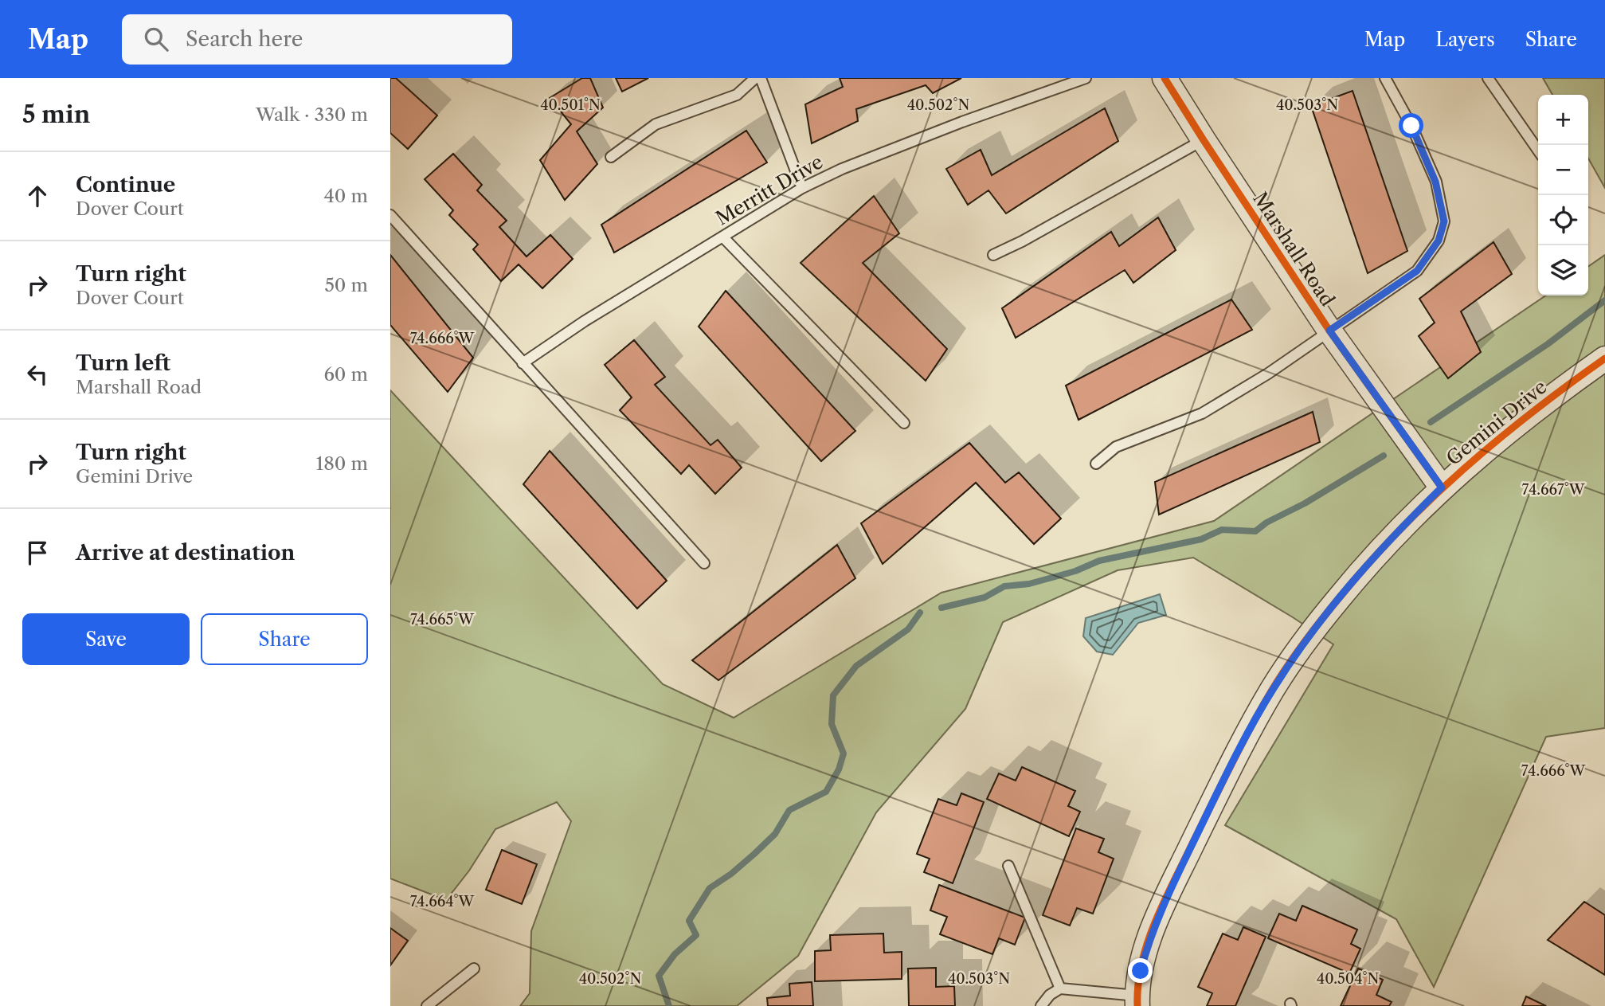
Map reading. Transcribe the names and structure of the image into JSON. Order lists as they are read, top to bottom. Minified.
{"streets":{"street":["Marshall Road","Gemini Drive"],"lane":["Merritt Drive"]},"crossings":[["Marshall Road","Gemini Drive"]],"page":{"header":"Map","search":"Search here","nav":["Map","Layers","Share"],"heading":["5 min","Walk · 330 m"],"map_buttons":["+","−"],"list":[["Continue","Dover Court","40 m"],["Turn right","Dover Court","50 m"],["Turn left","Marshall Road","60 m"],["Turn right","Gemini Drive","180 m"],"Arrive at destination"],"buttons":["Save","Share"]},"coordinates":["40.501°N","40.502°N","40.503°N","74.666°W","74.667°W","74.665°W","74.664°W","40.504°N"]}
